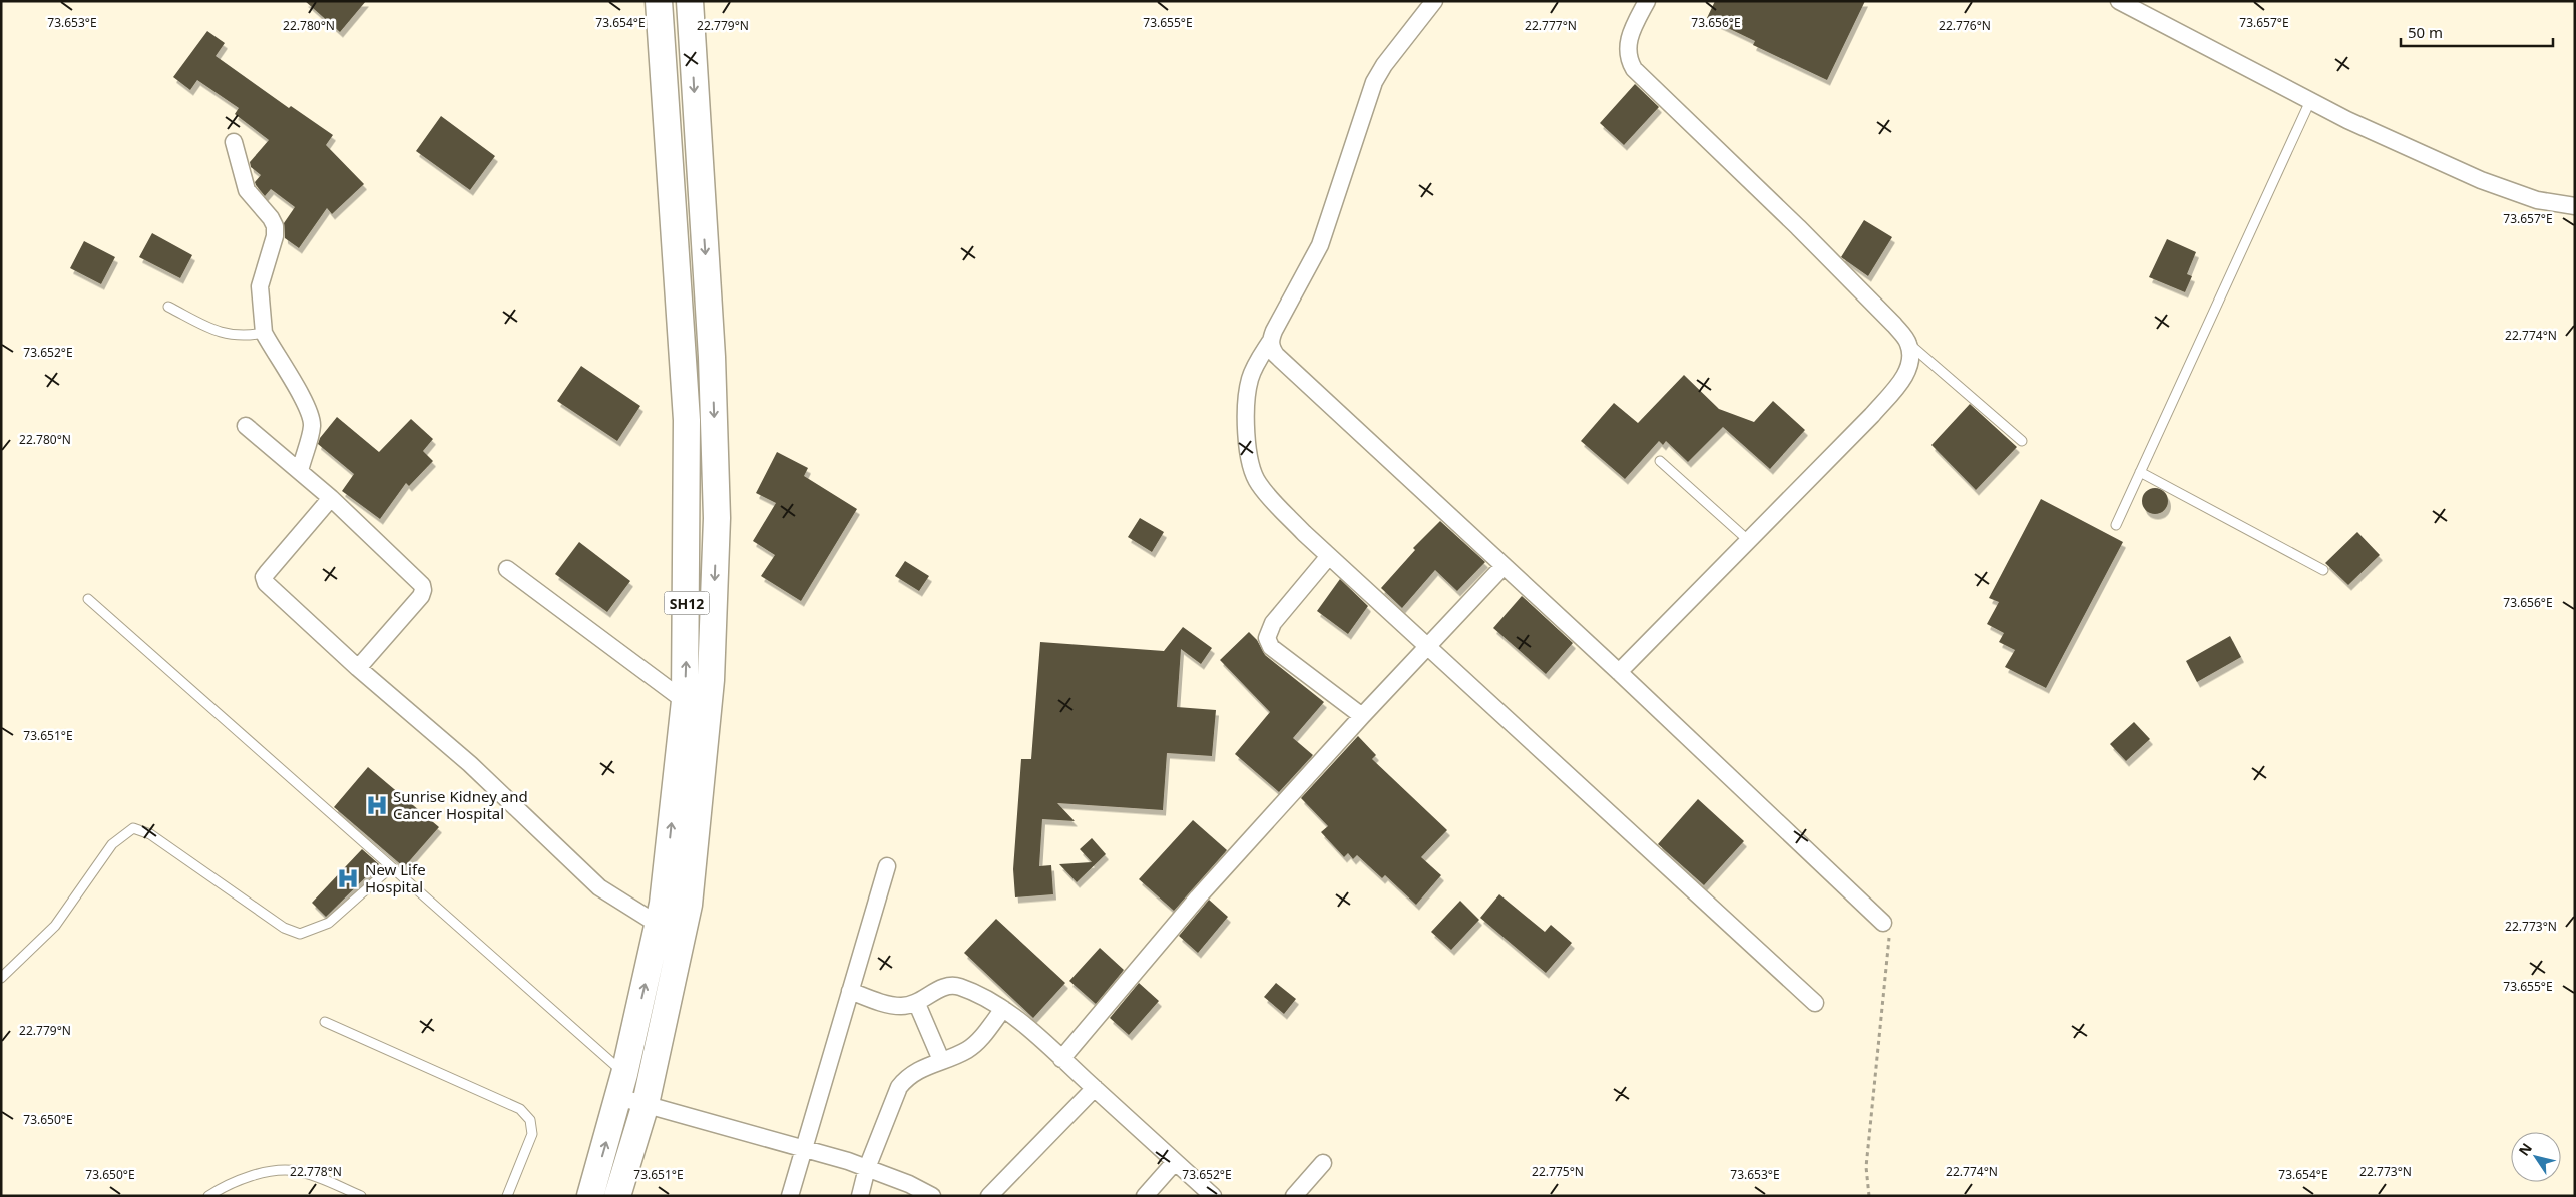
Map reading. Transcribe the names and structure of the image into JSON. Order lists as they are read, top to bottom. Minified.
{"streets":{"main road":["SH12"]},"places":{"hospital":["Sunrise Kidney and Cancer Hospital","New Life Hospital"]},"scale_bar":"50 m","north":"top left","coordinates":["73.653°E","73.654°E","73.655°E","73.656°E","73.657°E","22.780°N","22.779°N","22.777°N","22.776°N","22.774°N","73.652°E","73.651°E","22.773°N","73.650°E","22.778°N","22.775°N"]}
